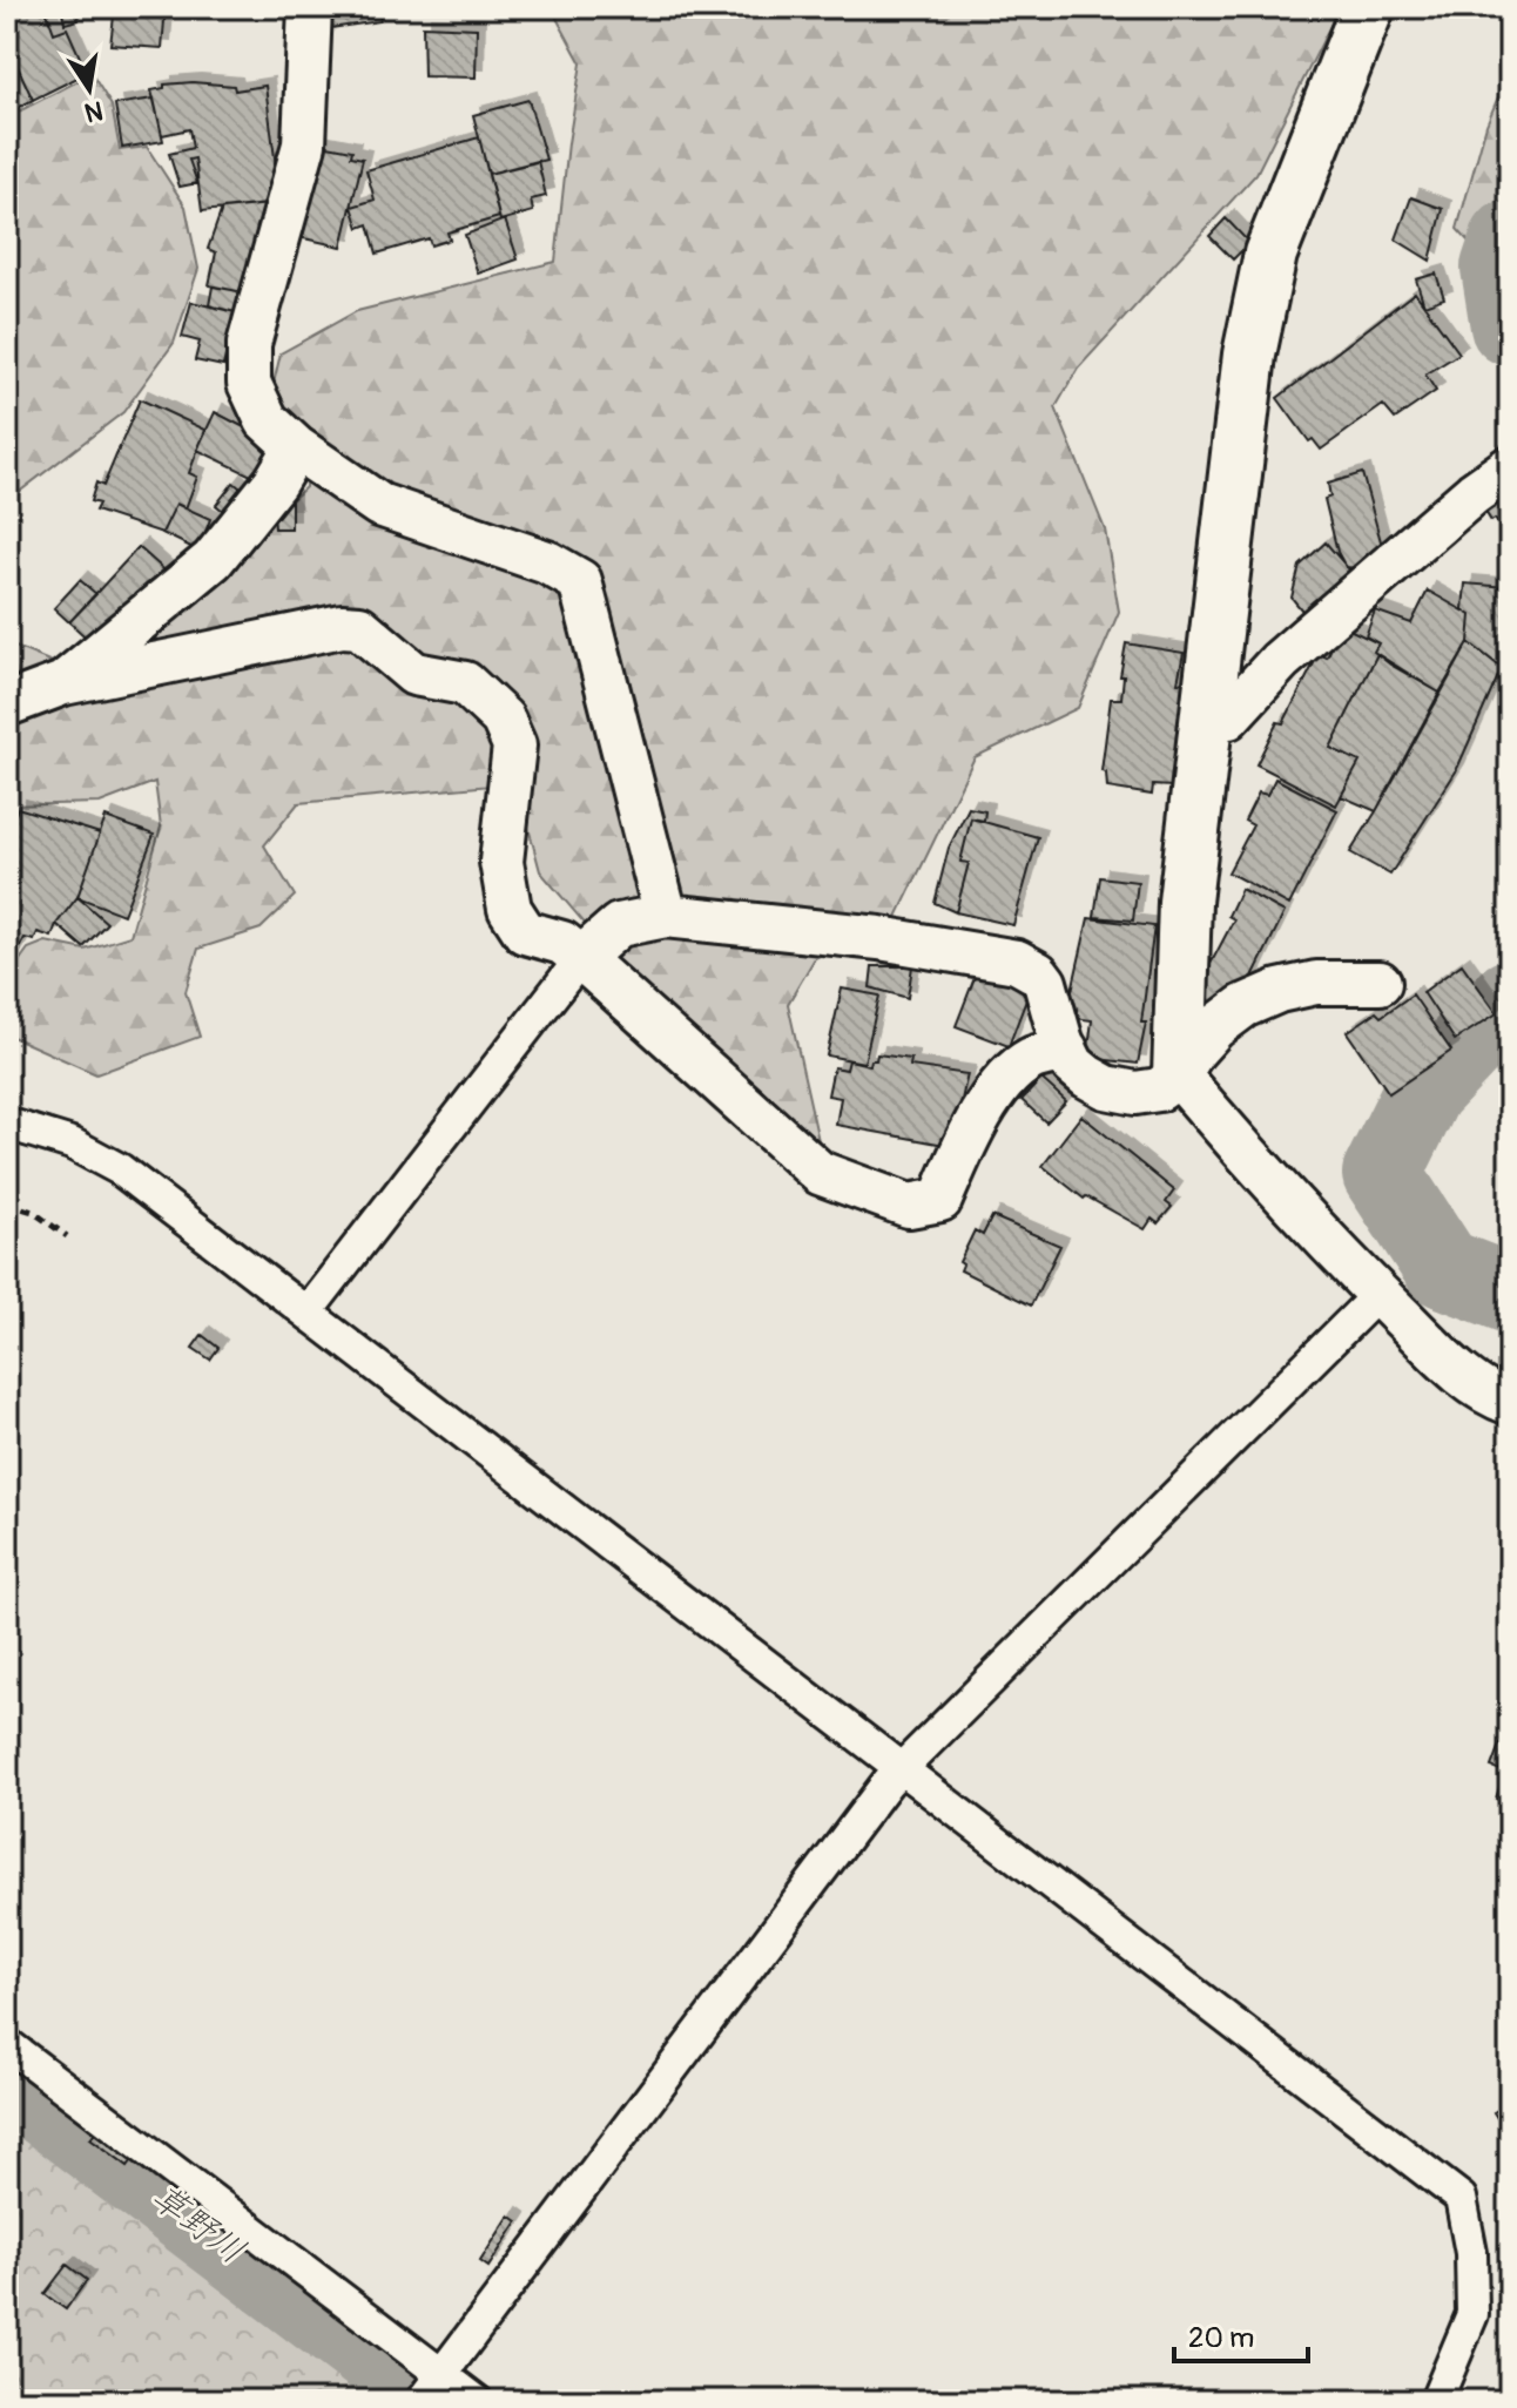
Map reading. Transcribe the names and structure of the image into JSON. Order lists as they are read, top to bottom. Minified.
{"water":["草野川"],"scale_bar":"20 m","north":"bottom"}
